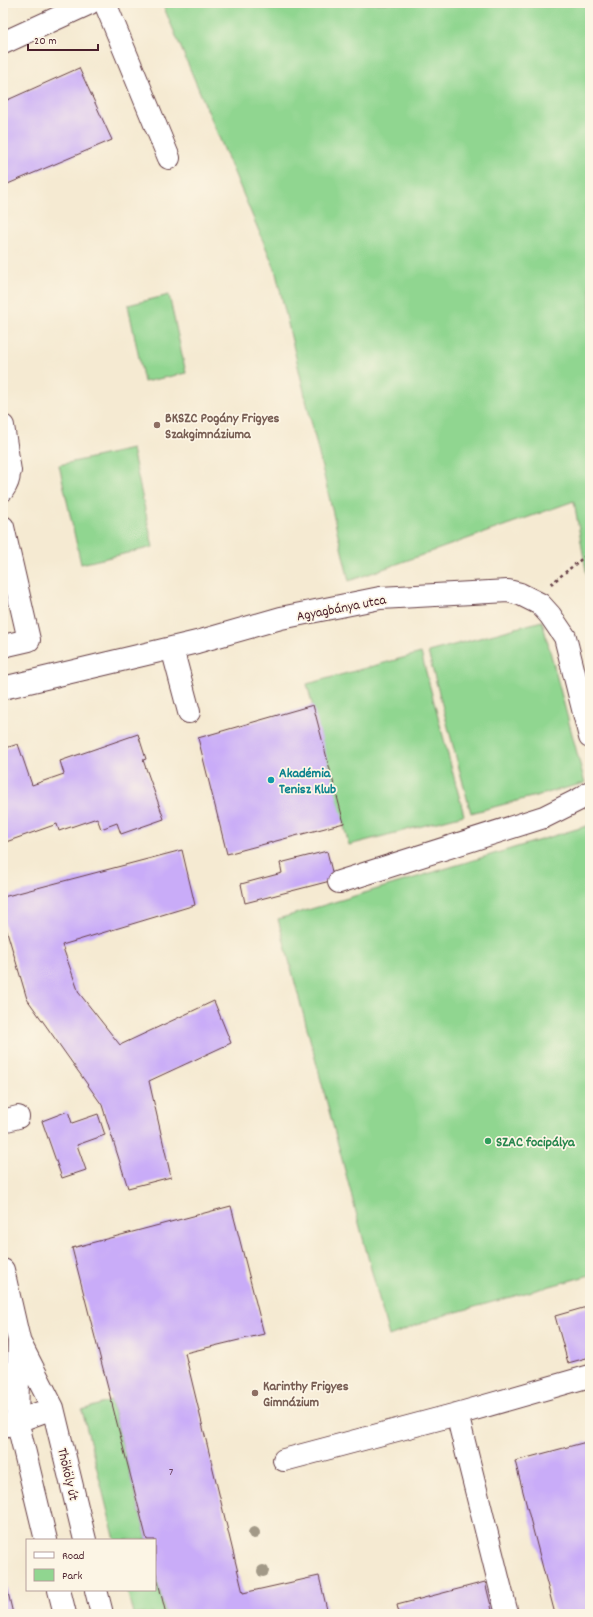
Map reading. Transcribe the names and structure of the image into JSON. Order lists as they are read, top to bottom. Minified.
{"streets":{"street":["Agyagbánya utca","Thököly út"]},"places":["BKSZC Pogány Frigyes Szakgimnáziuma","Akadémia Tenisz Klub","SZAC focipálya","Karinthy Frigyes Gimnázium"],"house_numbers":["7"],"legend":["Road","Park"],"scale_bar":"20 m"}
